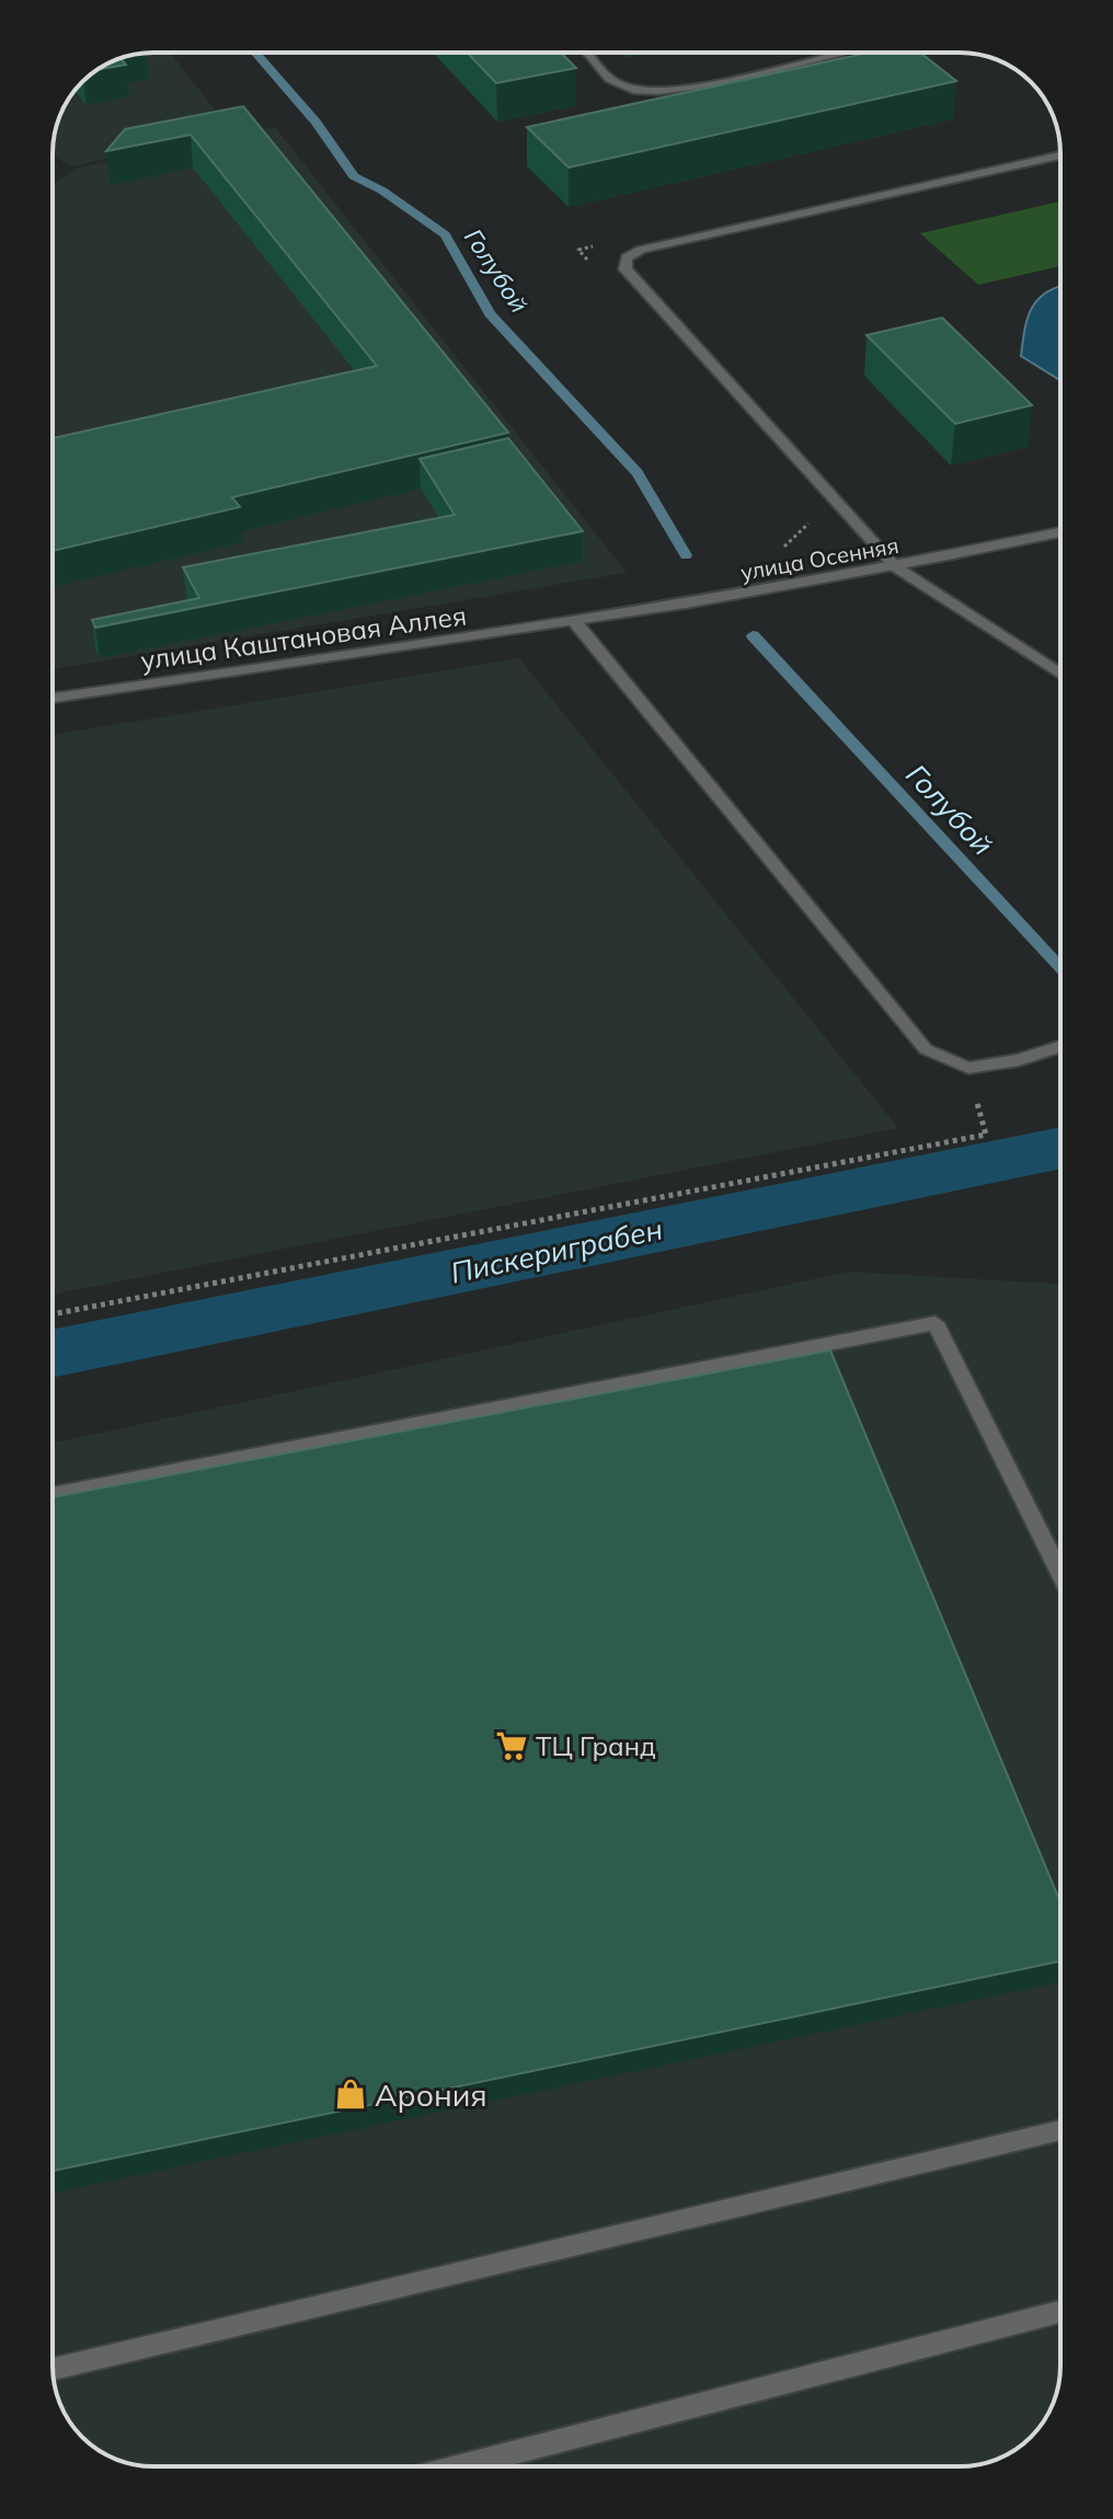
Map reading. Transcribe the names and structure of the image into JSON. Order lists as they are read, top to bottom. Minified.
{"streets":{"street":["улица Осенняя","улица Каштановая Аллея"]},"crossings":[["улица Осенняя","улица Каштановая Аллея"]],"water":["Голубой","Пискериграбен"],"places":{"supermarket":["ТЦ Гранд"],"shop":["Арония"]}}
